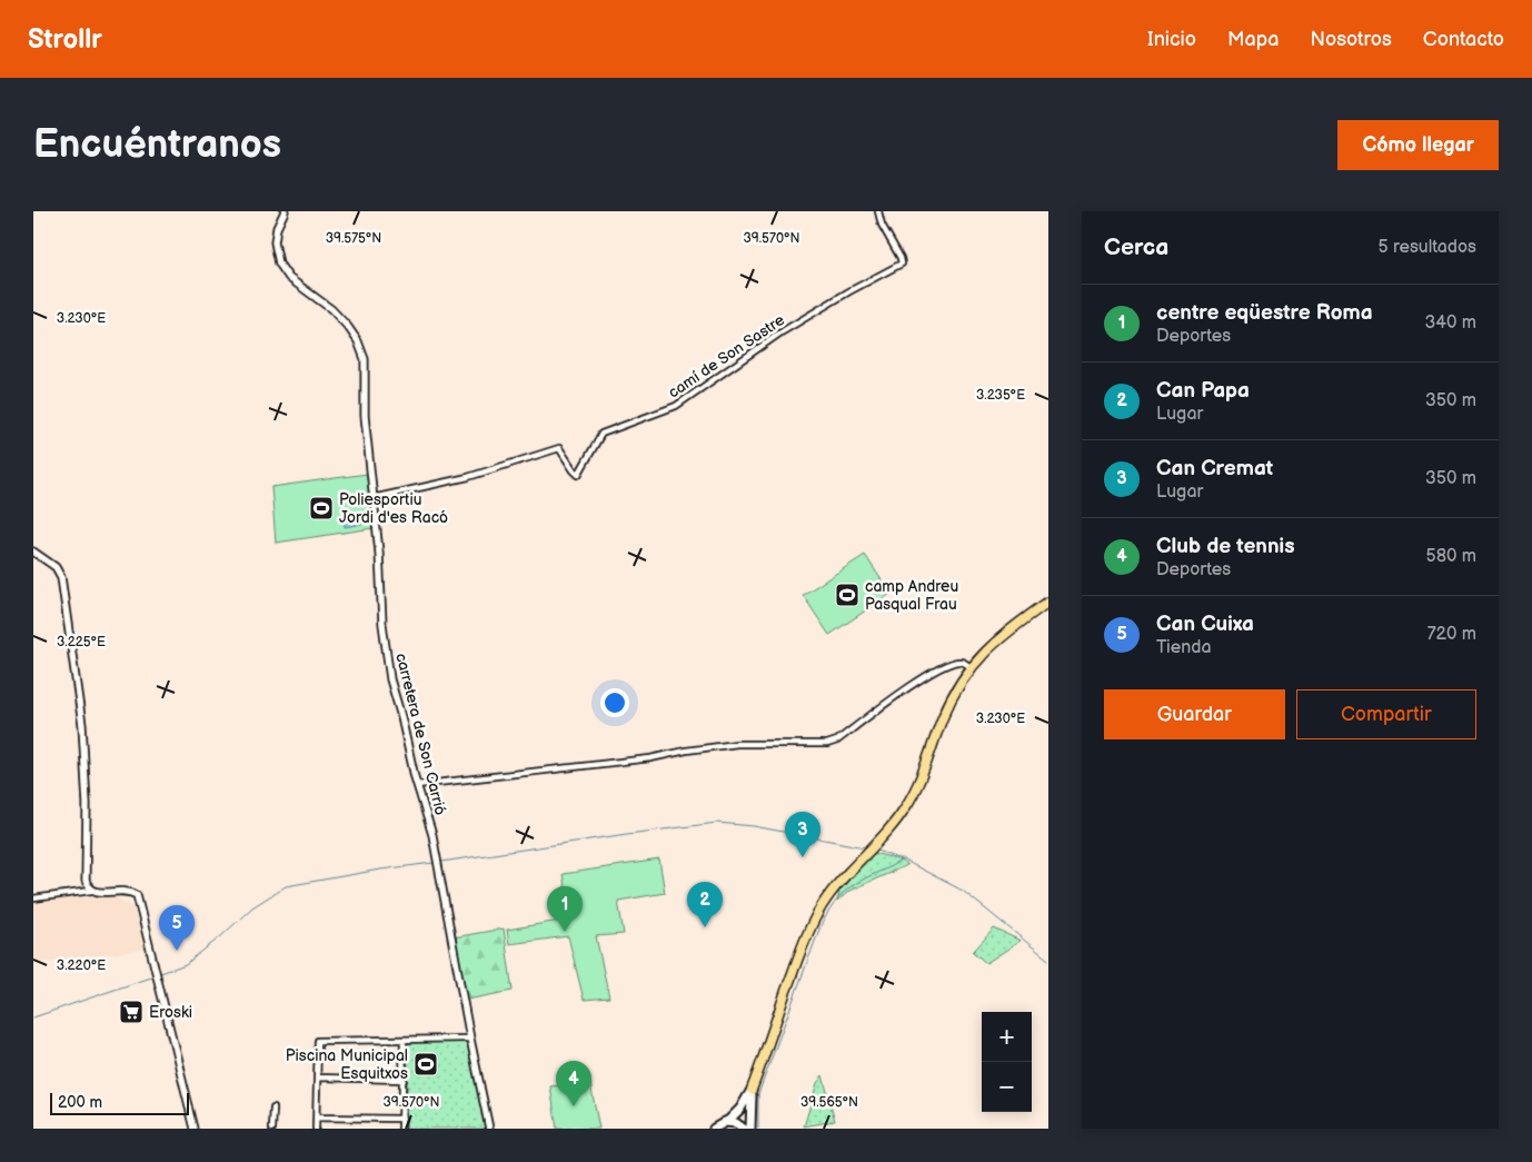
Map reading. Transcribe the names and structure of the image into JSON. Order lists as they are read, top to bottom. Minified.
{"streets":{"street":["camí de Son Sastre","carretera de Son Carrió"]},"crossings":[["camí de Son Sastre","carretera de Son Carrió"]],"places":{"sports":["Poliesportiu Jordi d'es Racó","camp Andreu Pasqual Frau","Piscina Municipal Esquitxos"],"supermarket":["Eroski"]},"scale_bar":"200 m","page":{"header":"Strollr","nav":["Inicio","Mapa","Nosotros","Contacto"],"buttons":["Cómo llegar",["Guardar","Compartir"]],"title":"Encuéntranos","heading":["Cerca","5 resultados"],"list":[{"mark":"1","name":"centre eqüestre Roma","note":"Deportes","value":"340 m"},{"mark":"2","name":"Can Papa","note":"Lugar","value":"350 m"},{"mark":"3","name":"Can Cremat","note":"Lugar","value":"350 m"},{"mark":"4","name":"Club de tennis","note":"Deportes","value":"580 m"},{"mark":"5","name":"Can Cuixa","note":"Tienda","value":"720 m"}],"pins":["3","2","1","5","4"],"map_buttons":["+","−"],"scale":"200 m"},"coordinates":["39.575°N","39.570°N","3.230°E","3.235°E","3.225°E","3.220°E","39.565°N"]}
